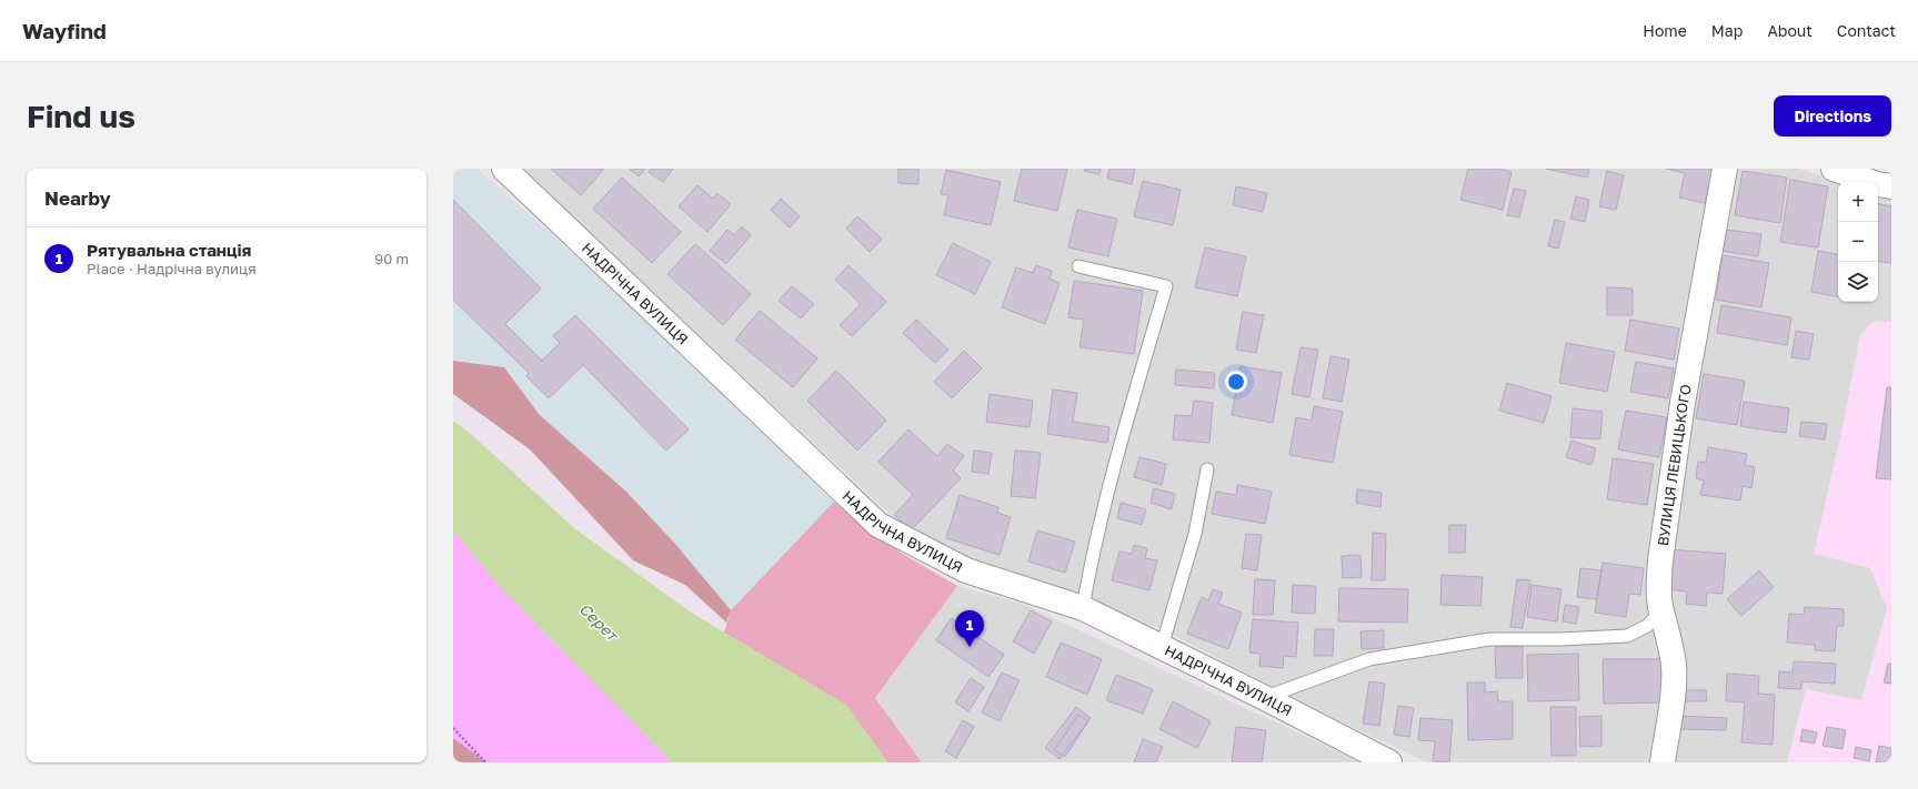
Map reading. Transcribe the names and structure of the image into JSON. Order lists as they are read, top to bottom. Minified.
{"streets":{"street":["НАДРІЧНА ВУЛИЦЯ","ВУЛИЦЯ ЛЕВИЦЬКОГО"]},"water":["Серет"],"page":{"header":"Wayfind","nav":["Home","Map","About","Contact"],"buttons":"Directions","title":"Find us","heading":"Nearby","map_buttons":["+","−"],"list":[{"mark":"1","name":"Рятувальна станція","note":"Place · Надрічна вулиця","value":"90 m"}],"pins":"1"}}
